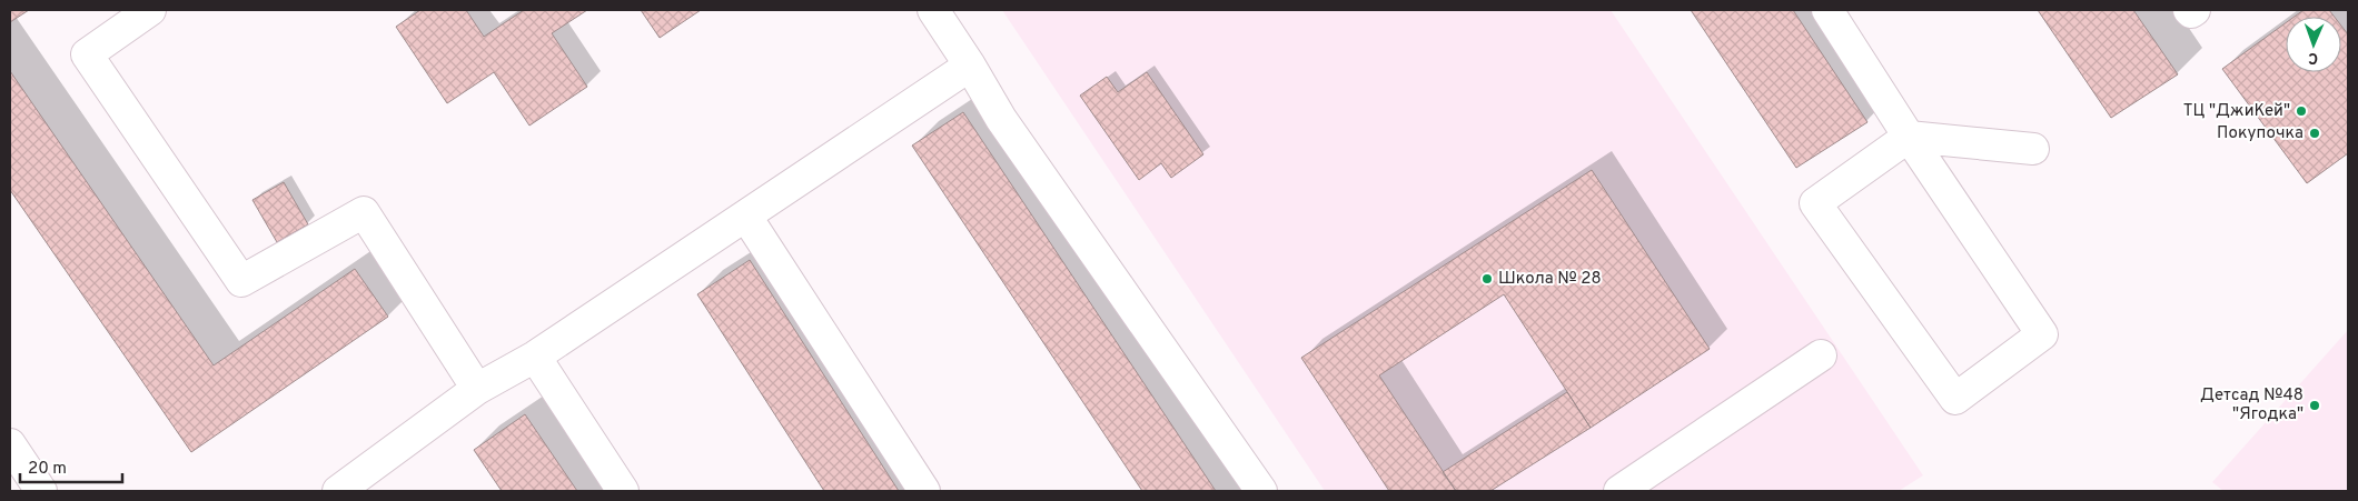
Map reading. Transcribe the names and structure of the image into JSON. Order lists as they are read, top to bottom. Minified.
{"places":["ТЦ \"ДжиКей\"","Покупочка","Школа № 28","Детсад №48 \"Ягодка\""],"scale_bar":"20 m","north":"bottom"}
